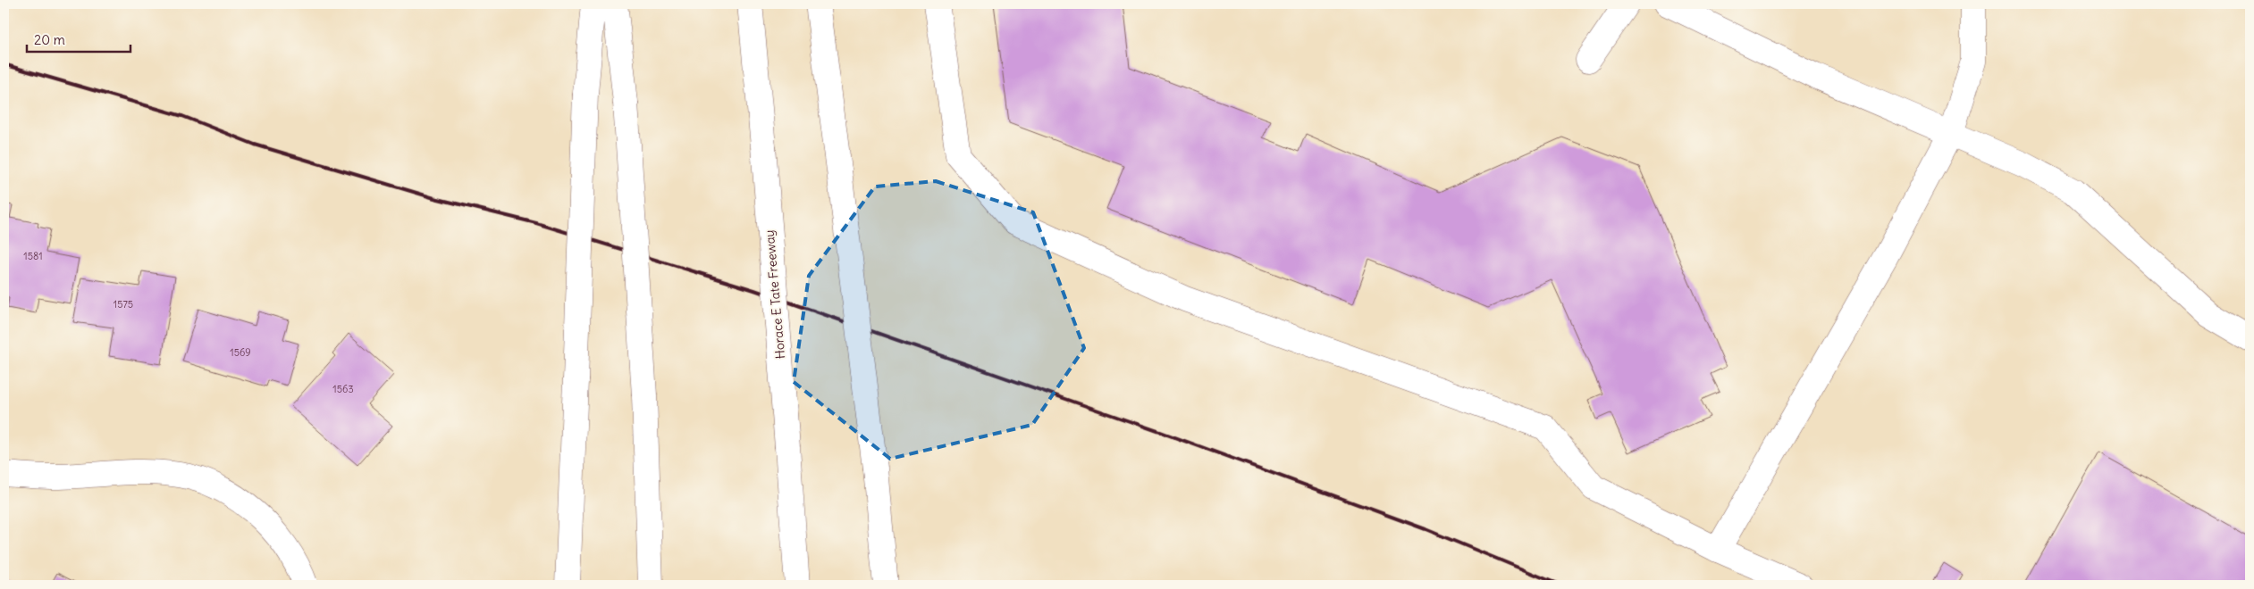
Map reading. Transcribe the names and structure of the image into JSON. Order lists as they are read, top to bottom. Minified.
{"streets":{"main road":["Horace E Tate Freeway"]},"house_numbers":["1581","1575","1569","1563"],"scale_bar":"20 m"}
